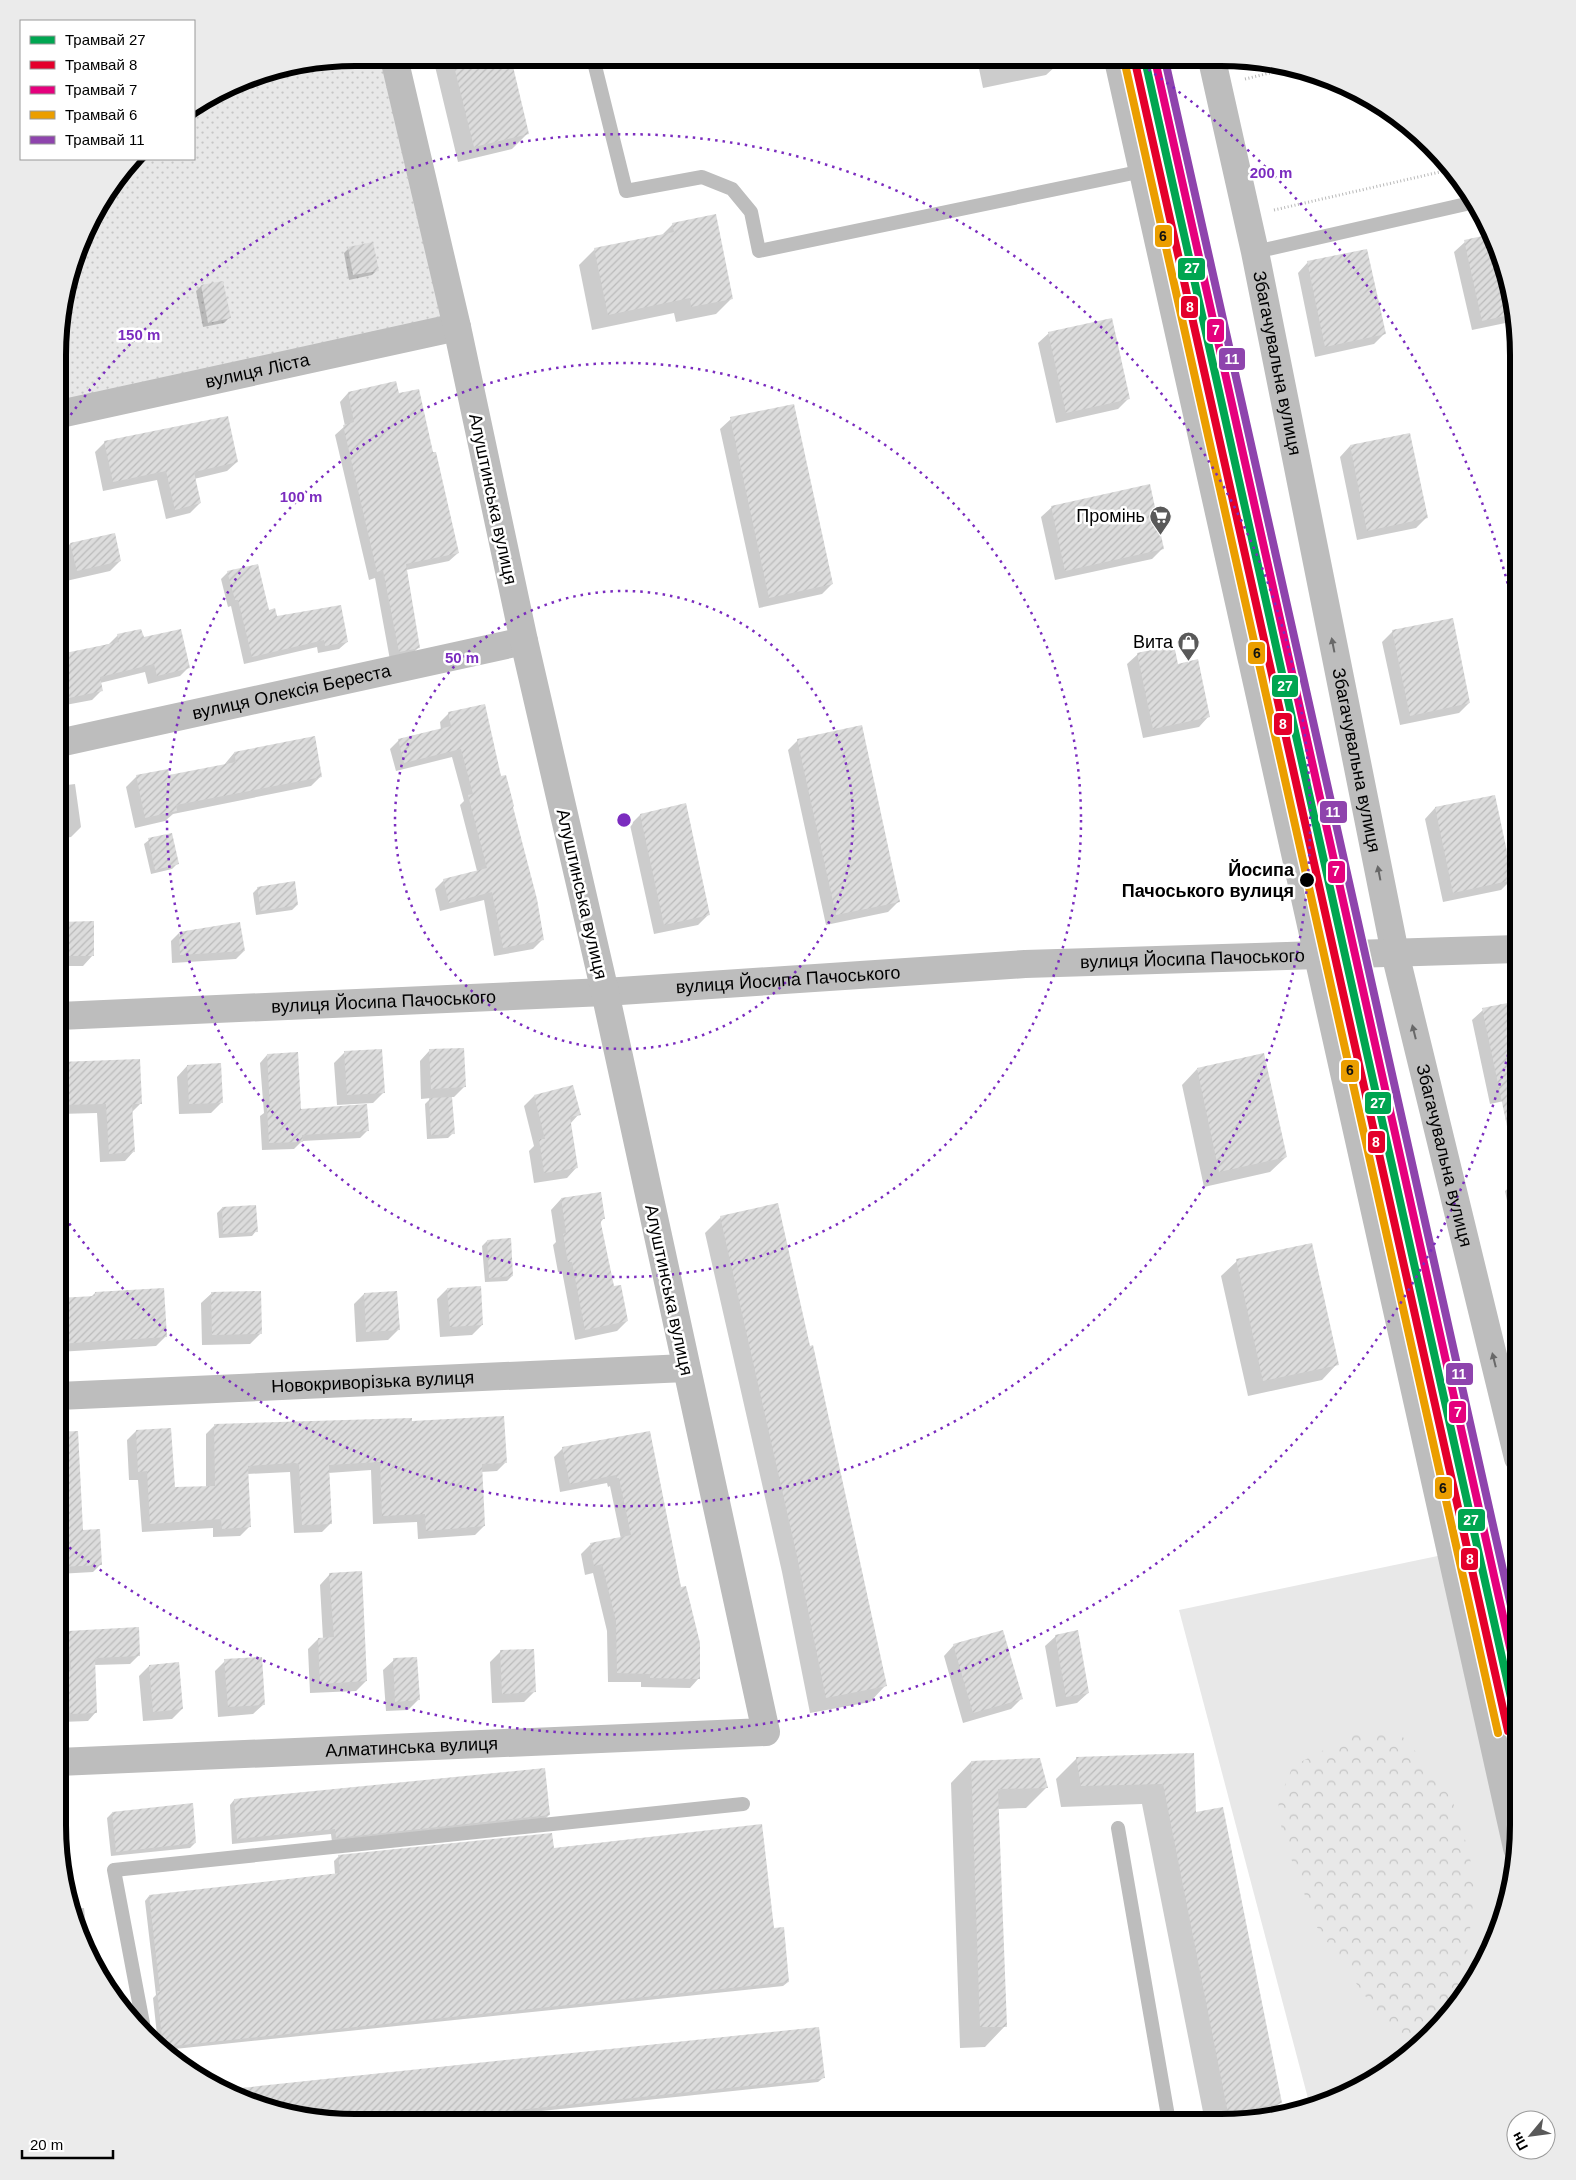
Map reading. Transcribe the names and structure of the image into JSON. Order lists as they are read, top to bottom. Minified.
{"streets":{"street":["Збагачувальна вулиця","вулиця Ліста","Алуштинська вулиця","вулиця Олексія Береста","вулиця Йосипа Пачоського","Новокриворізька вулиця","Алматинська вулиця"]},"crossings":[["Збагачувальна вулиця","вулиця Йосипа Пачоського"],["вулиця Ліста","Алуштинська вулиця"],["Алуштинська вулиця","вулиця Олексія Береста"],["Алуштинська вулиця","вулиця Йосипа Пачоського"],["Алуштинська вулиця","Новокриворізька вулиця"],["Алуштинська вулиця","Алматинська вулиця"]],"places":{"supermarket":["Промінь"],"shop":["Вита"],"other":["Йосипа Пачоського вулиця"]},"lines":["tram line 27","tram line 8","tram line 7","tram line 6","tram line 11"],"legend":["Трамвай 27","Трамвай 8","Трамвай 7","Трамвай 6","Трамвай 11"],"scale_bar":"20 m","north":"bottom left","rings":["200 m","150 m","100 m","50 m"]}
